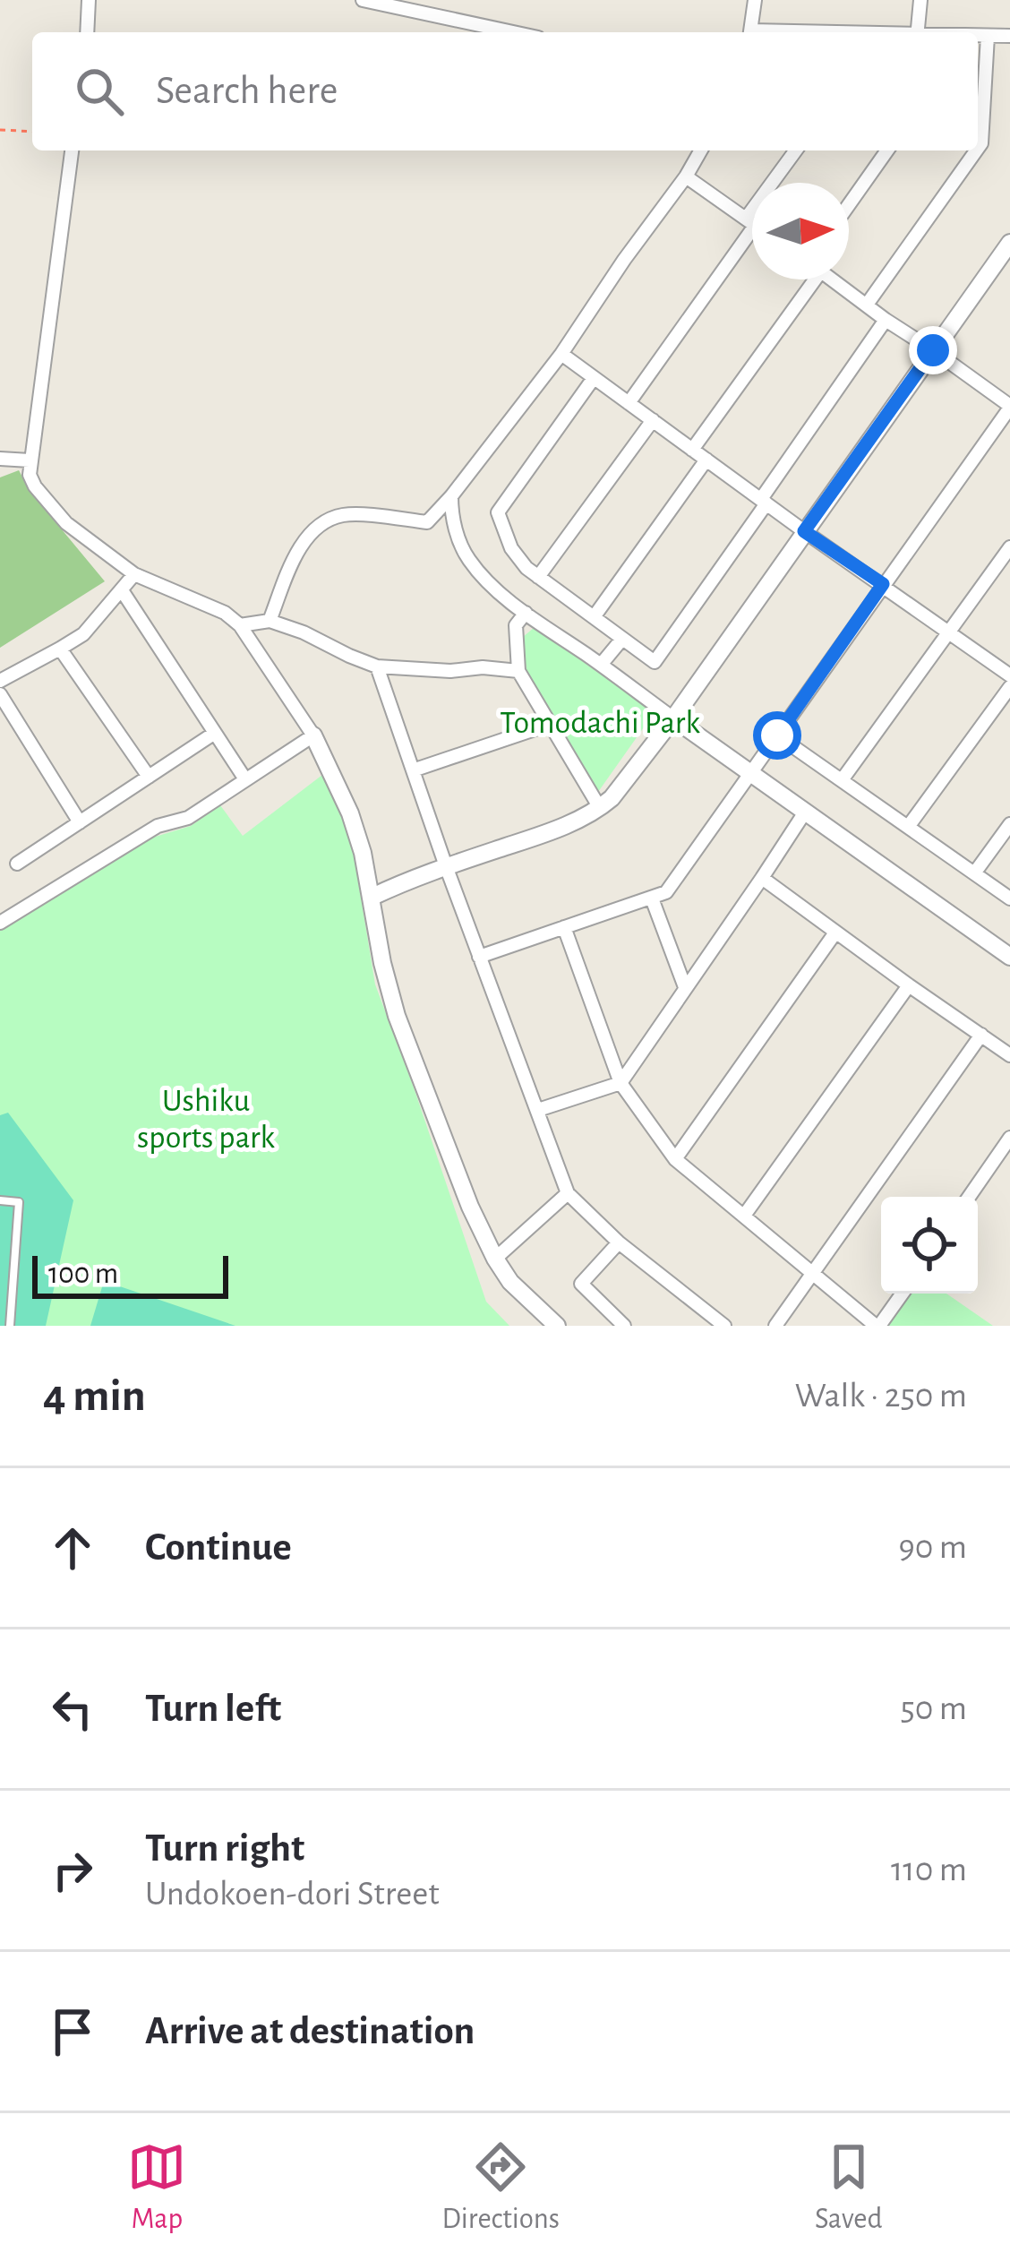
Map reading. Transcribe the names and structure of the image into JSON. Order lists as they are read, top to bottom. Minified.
{"parks":["Tomodachi Park","Ushiku sports park"],"scale_bar":"100 m","north":"right","page":{"search":"Search here","scale":"100 m","heading":["4 min","Walk · 250 m"],"list":[["Continue","90 m"],["Turn left","50 m"],["Turn right","Undokoen-dori Street","110 m"],"Arrive at destination"],"nav":["Map","Directions","Saved"]}}
